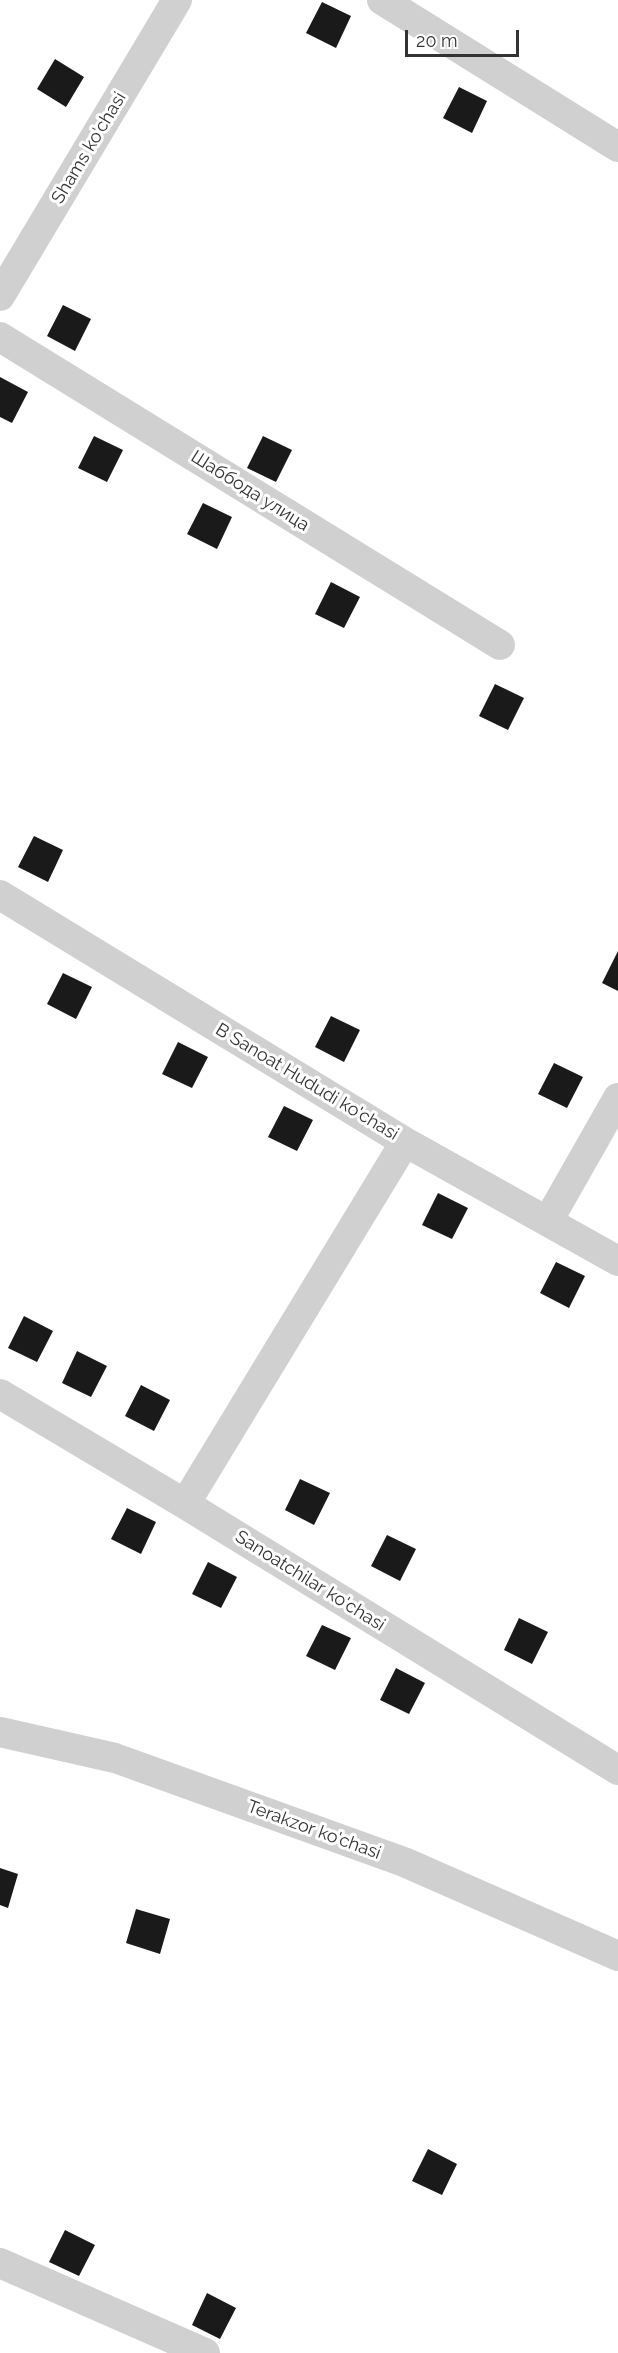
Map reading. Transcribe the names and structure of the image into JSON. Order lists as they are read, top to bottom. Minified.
{"streets":{"street":["Shams ko'chasi","Шаббода улица","B Sanoat Hududi ko'chasi","Sanoatchilar ko'chasi","Terakzor ko'chasi"]},"scale_bar":"20 m"}
